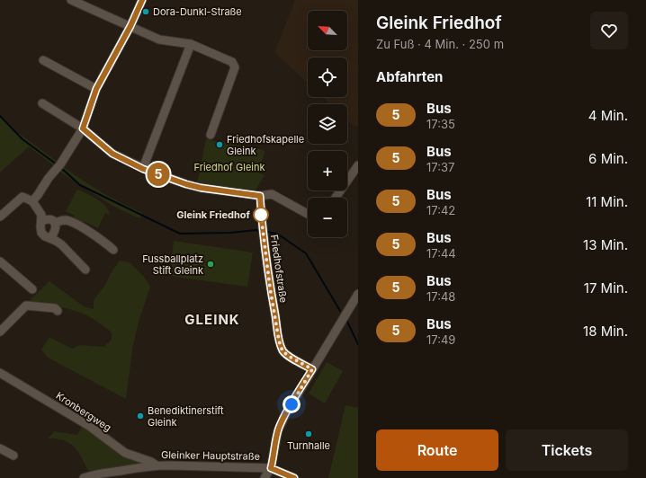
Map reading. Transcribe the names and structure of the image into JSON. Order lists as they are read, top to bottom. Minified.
{"streets":{"street":["Friedhofstraße","Kronbergweg","Gleinker Hauptstraße"]},"crossings":[["Friedhofstraße","Gleinker Hauptstraße"],["Kronbergweg","Gleinker Hauptstraße"]],"districts":["GLEINK"],"parks":["Friedhof Gleink"],"places":["Dora-Dunkl-Straße","Friedhofskapelle Gleink","Gleink Friedhof","Fussballplatz Stift Gleink","Benediktinerstift Gleink","Turnhalle"],"lines":["bus line 5"],"north":"top left","page":{"on_map":"5","heading":[["Gleink Friedhof","Zu Fuß · 4 Min. · 250 m"],"Abfahrten"],"map_buttons":["+","−"],"list":[{"mark":"5","name":"Bus","note":"17:35","value":"4 Min."},{"mark":"5","name":"Bus","note":"17:37","value":"6 Min."},{"mark":"5","name":"Bus","note":"17:42","value":"11 Min."},{"mark":"5","name":"Bus","note":"17:44","value":"13 Min."},{"mark":"5","name":"Bus","note":"17:48","value":"17 Min."},{"mark":"5","name":"Bus","note":"17:49","value":"18 Min."}],"buttons":["Route","Tickets"]}}
